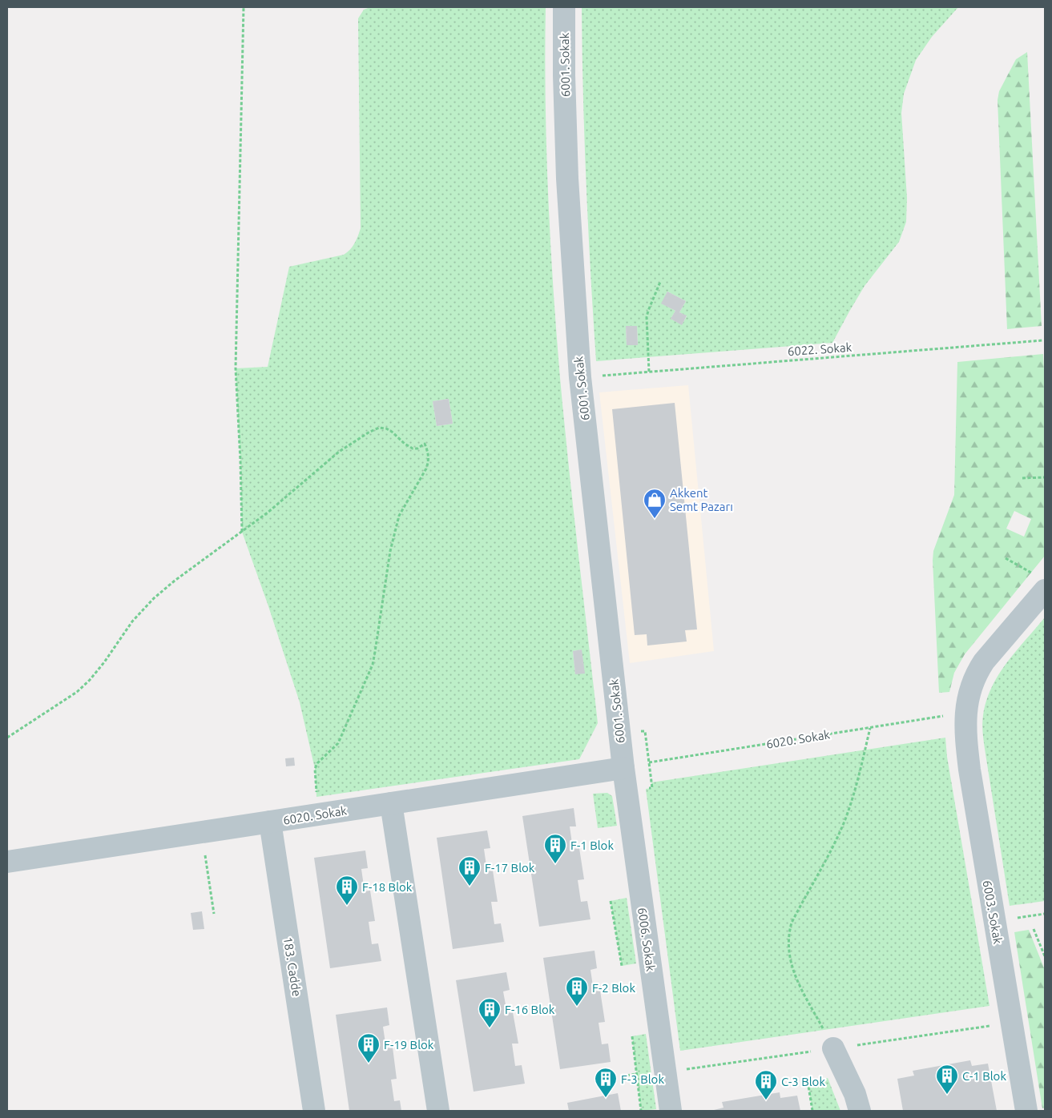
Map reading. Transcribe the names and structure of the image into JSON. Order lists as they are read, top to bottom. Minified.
{"streets":{"street":["6001. Sokak","6020. Sokak","6003. Sokak","6006. Sokak","183. Cadde"],"path":["6022. Sokak"]},"crossings":[["6001. Sokak","6020. Sokak"],["6001. Sokak","6006. Sokak"],["6020. Sokak","6003. Sokak"],["6020. Sokak","6006. Sokak"],["6020. Sokak","183. Cadde"]],"places":{"shop":["Akkent Semt Pazarı"],"building":["F-1 Blok","F-17 Blok","F-18 Blok","F-2 Blok","F-16 Blok","F-19 Blok","C-1 Blok","F-3 Blok","C-3 Blok"]}}
